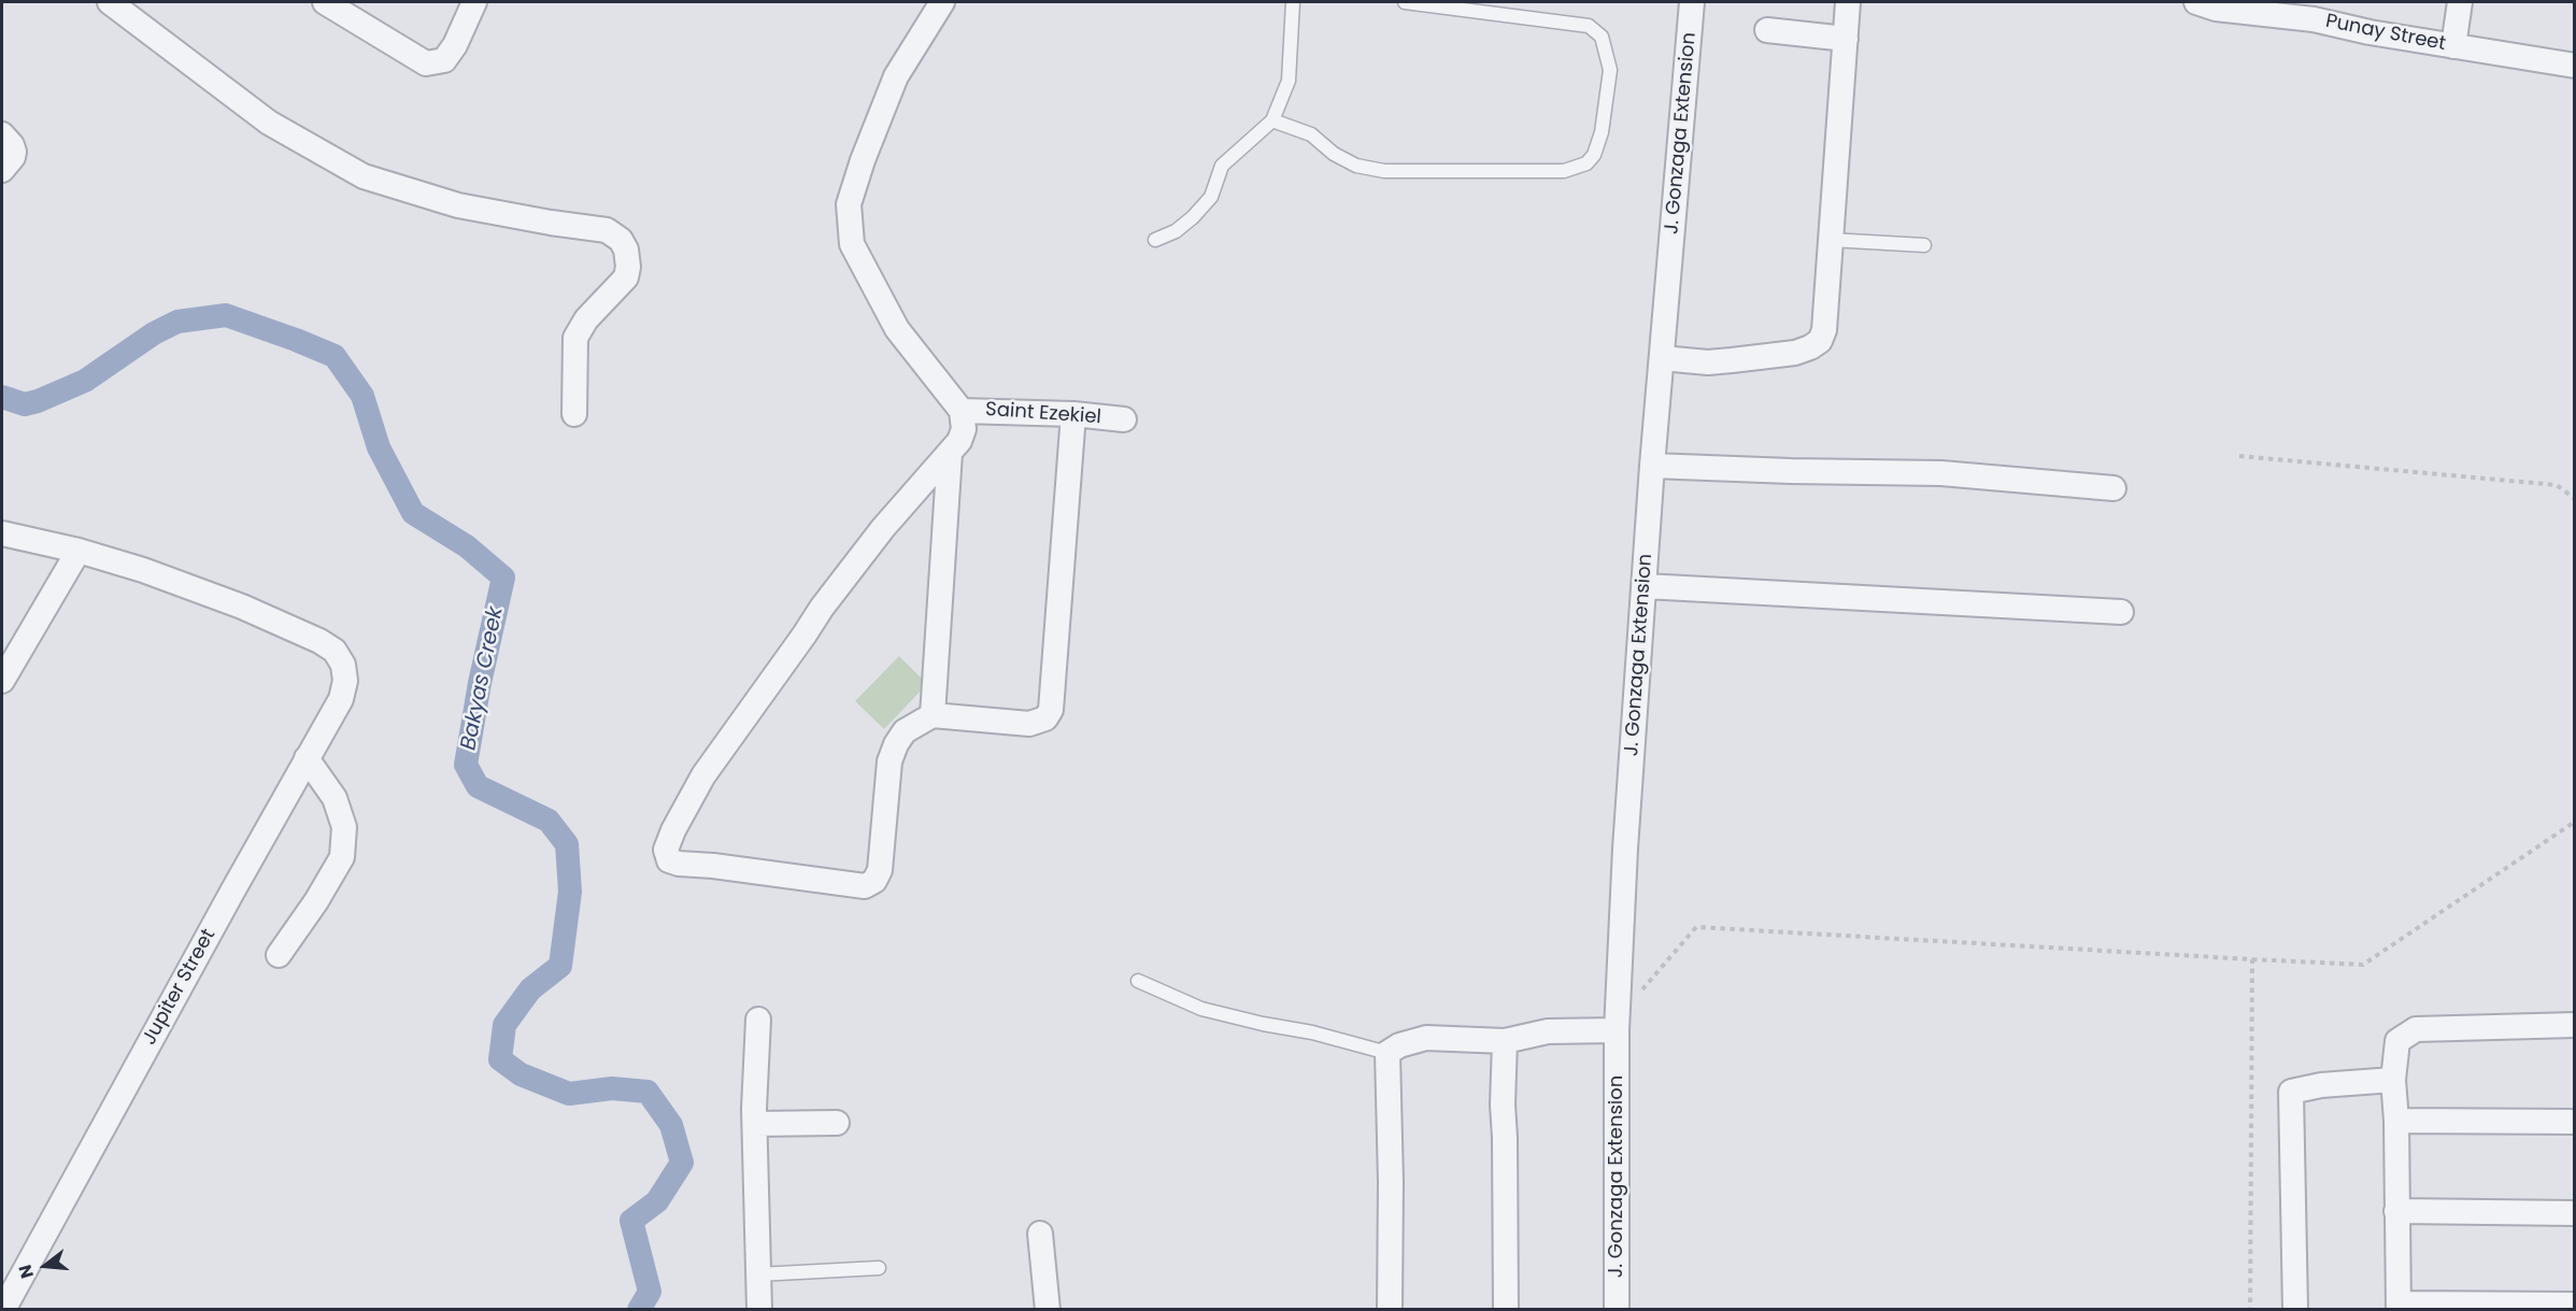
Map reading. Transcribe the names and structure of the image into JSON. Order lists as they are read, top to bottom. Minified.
{"streets":{"street":["Punay Street","J. Gonzaga Extension","Saint Ezekiel","Jupiter Street"]},"water":["Bakyas Creek"],"north":"left"}
